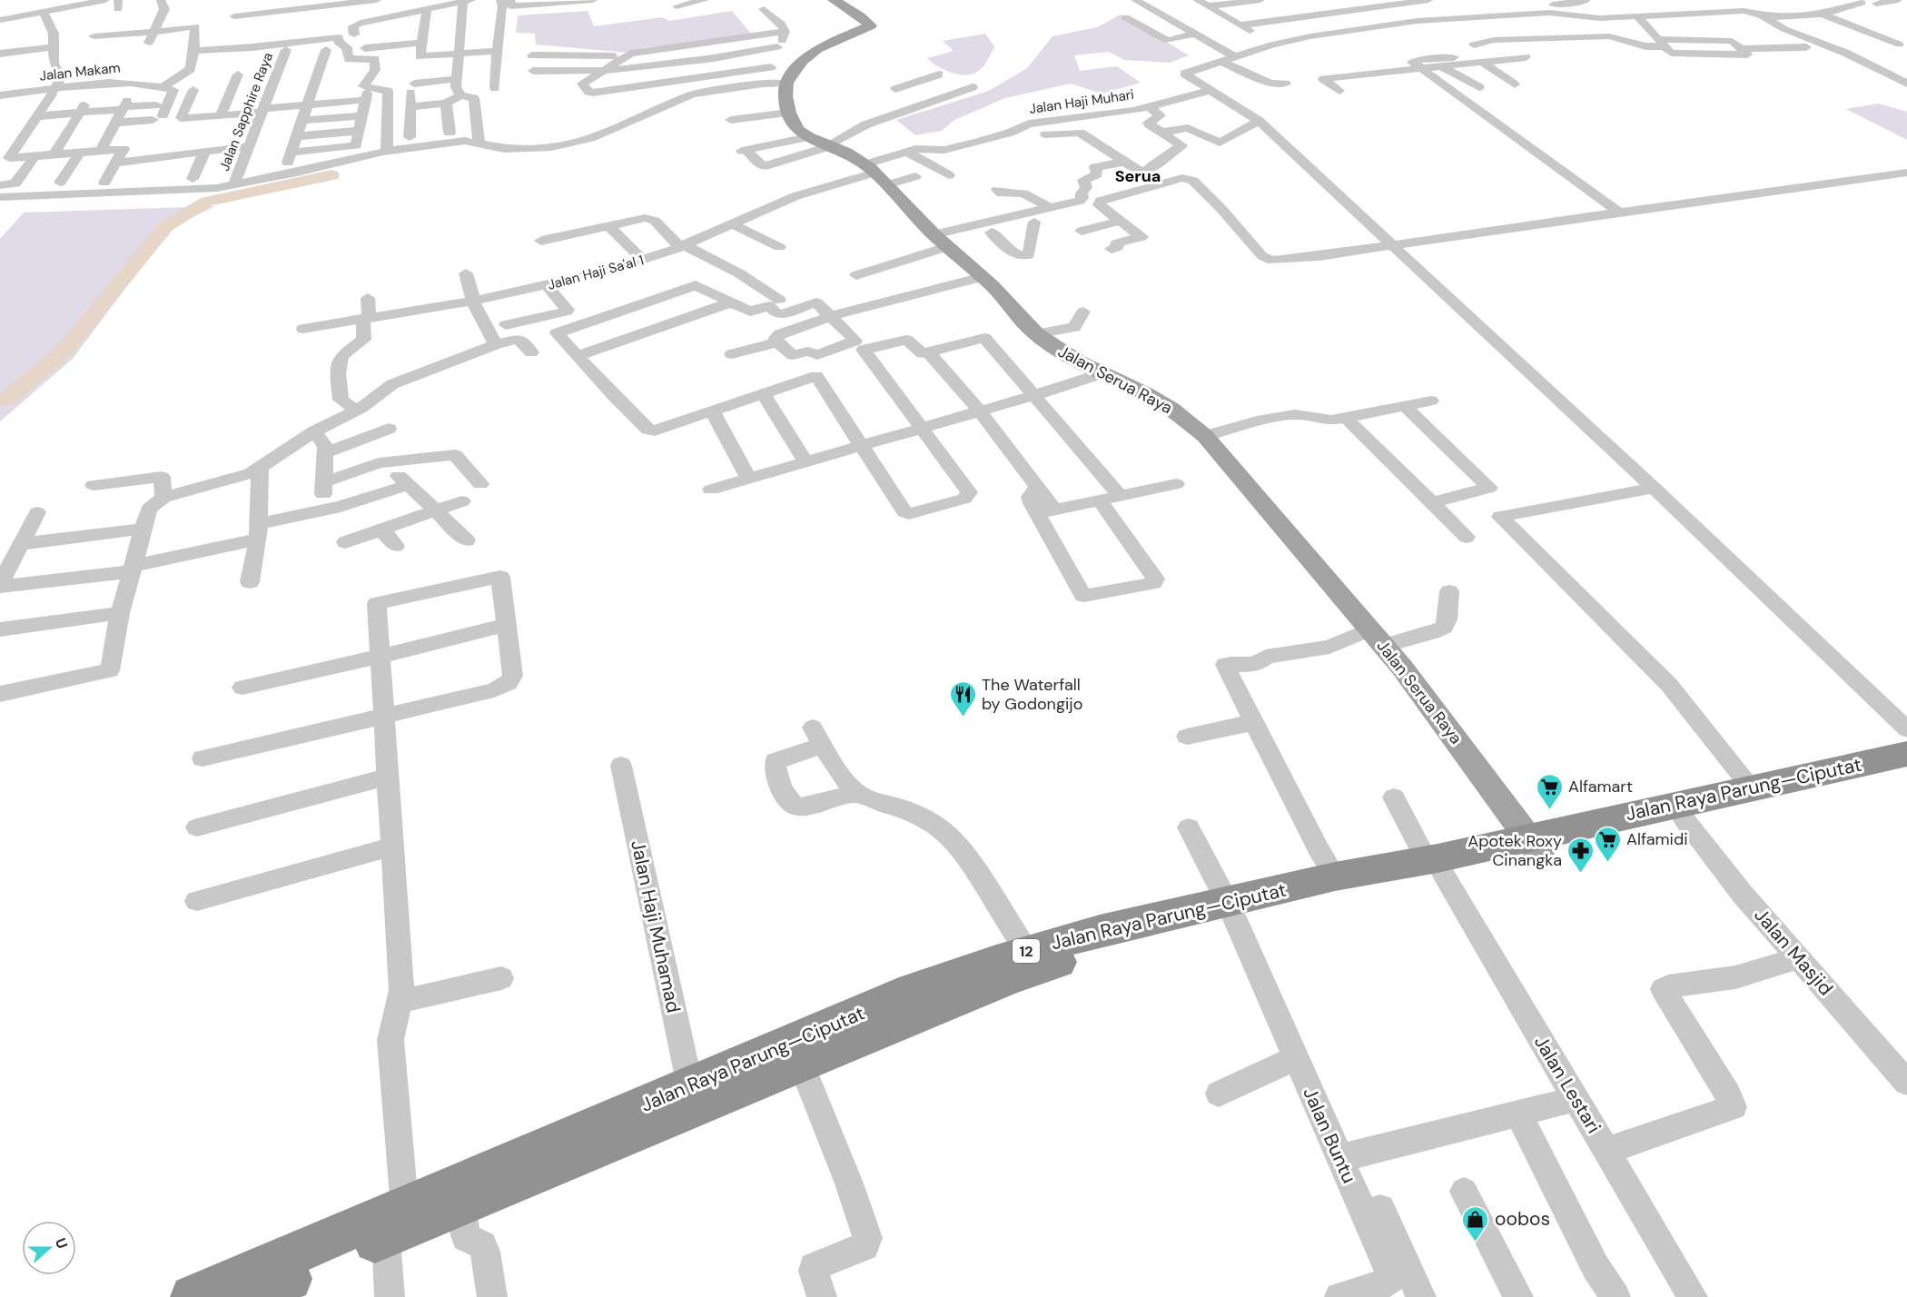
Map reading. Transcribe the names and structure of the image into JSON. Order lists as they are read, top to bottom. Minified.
{"streets":{"highway":["Jalan Raya Parung—Ciputat","12"],"main road":["Jalan Serua Raya"],"street":["Jalan Makam","Jalan Haji Muhari","Jalan Sapphire Raya","Jalan Haji Sa'al 1","Jalan Haji Muhamad","Jalan Masjid","Jalan Lestari","Jalan Buntu"]},"crossings":[["Jalan Haji Muhari","Jalan Haji Sa'al 1"],["Jalan Haji Muhari","Jalan Serua Raya"],["Jalan Haji Sa'al 1","Jalan Serua Raya"],["Jalan Serua Raya","Jalan Raya Parung—Ciputat"],["Jalan Raya Parung—Ciputat","Jalan Haji Muhamad"],["Jalan Raya Parung—Ciputat","Jalan Masjid"],["Jalan Raya Parung—Ciputat","Jalan Lestari"],["Jalan Raya Parung—Ciputat","Jalan Buntu"]],"districts":["Serua"],"places":{"restaurant":["The Waterfall by Godongijo"],"supermarket":["Alfamart","Alfamidi"],"pharmacy":["Apotek Roxy Cinangka"],"shop":["oobos"]},"north":"right"}
